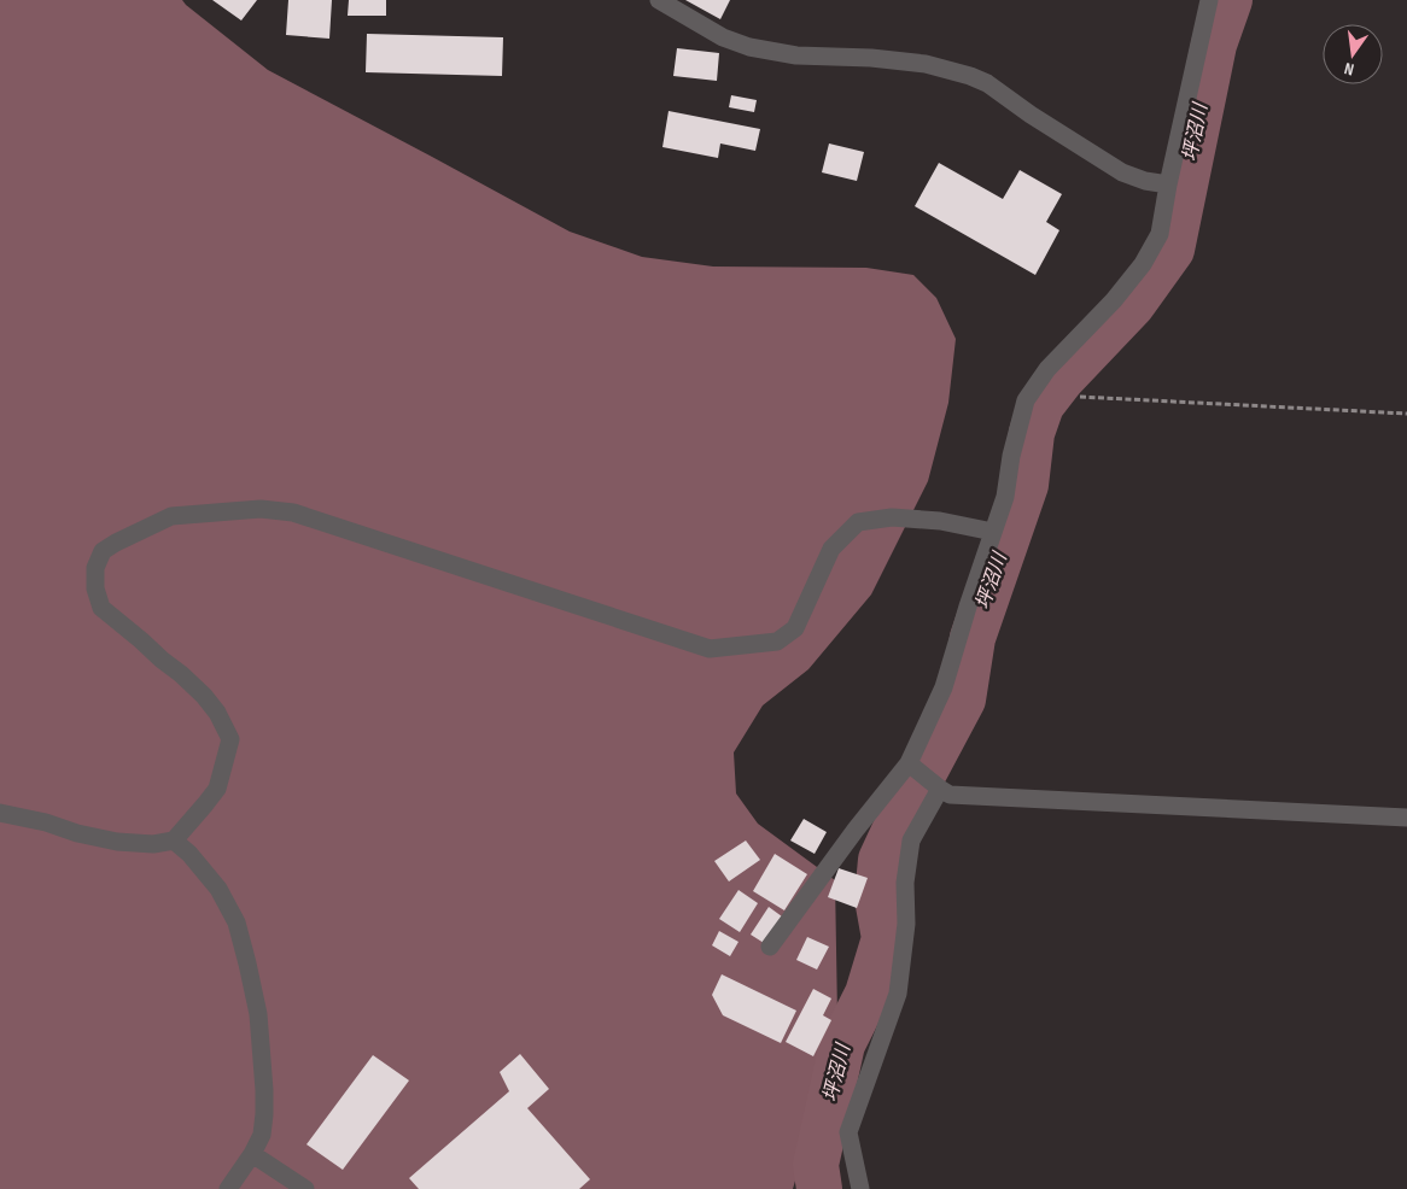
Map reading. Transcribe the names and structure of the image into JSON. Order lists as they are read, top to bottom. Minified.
{"water":["坪沼川"],"north":"bottom"}
